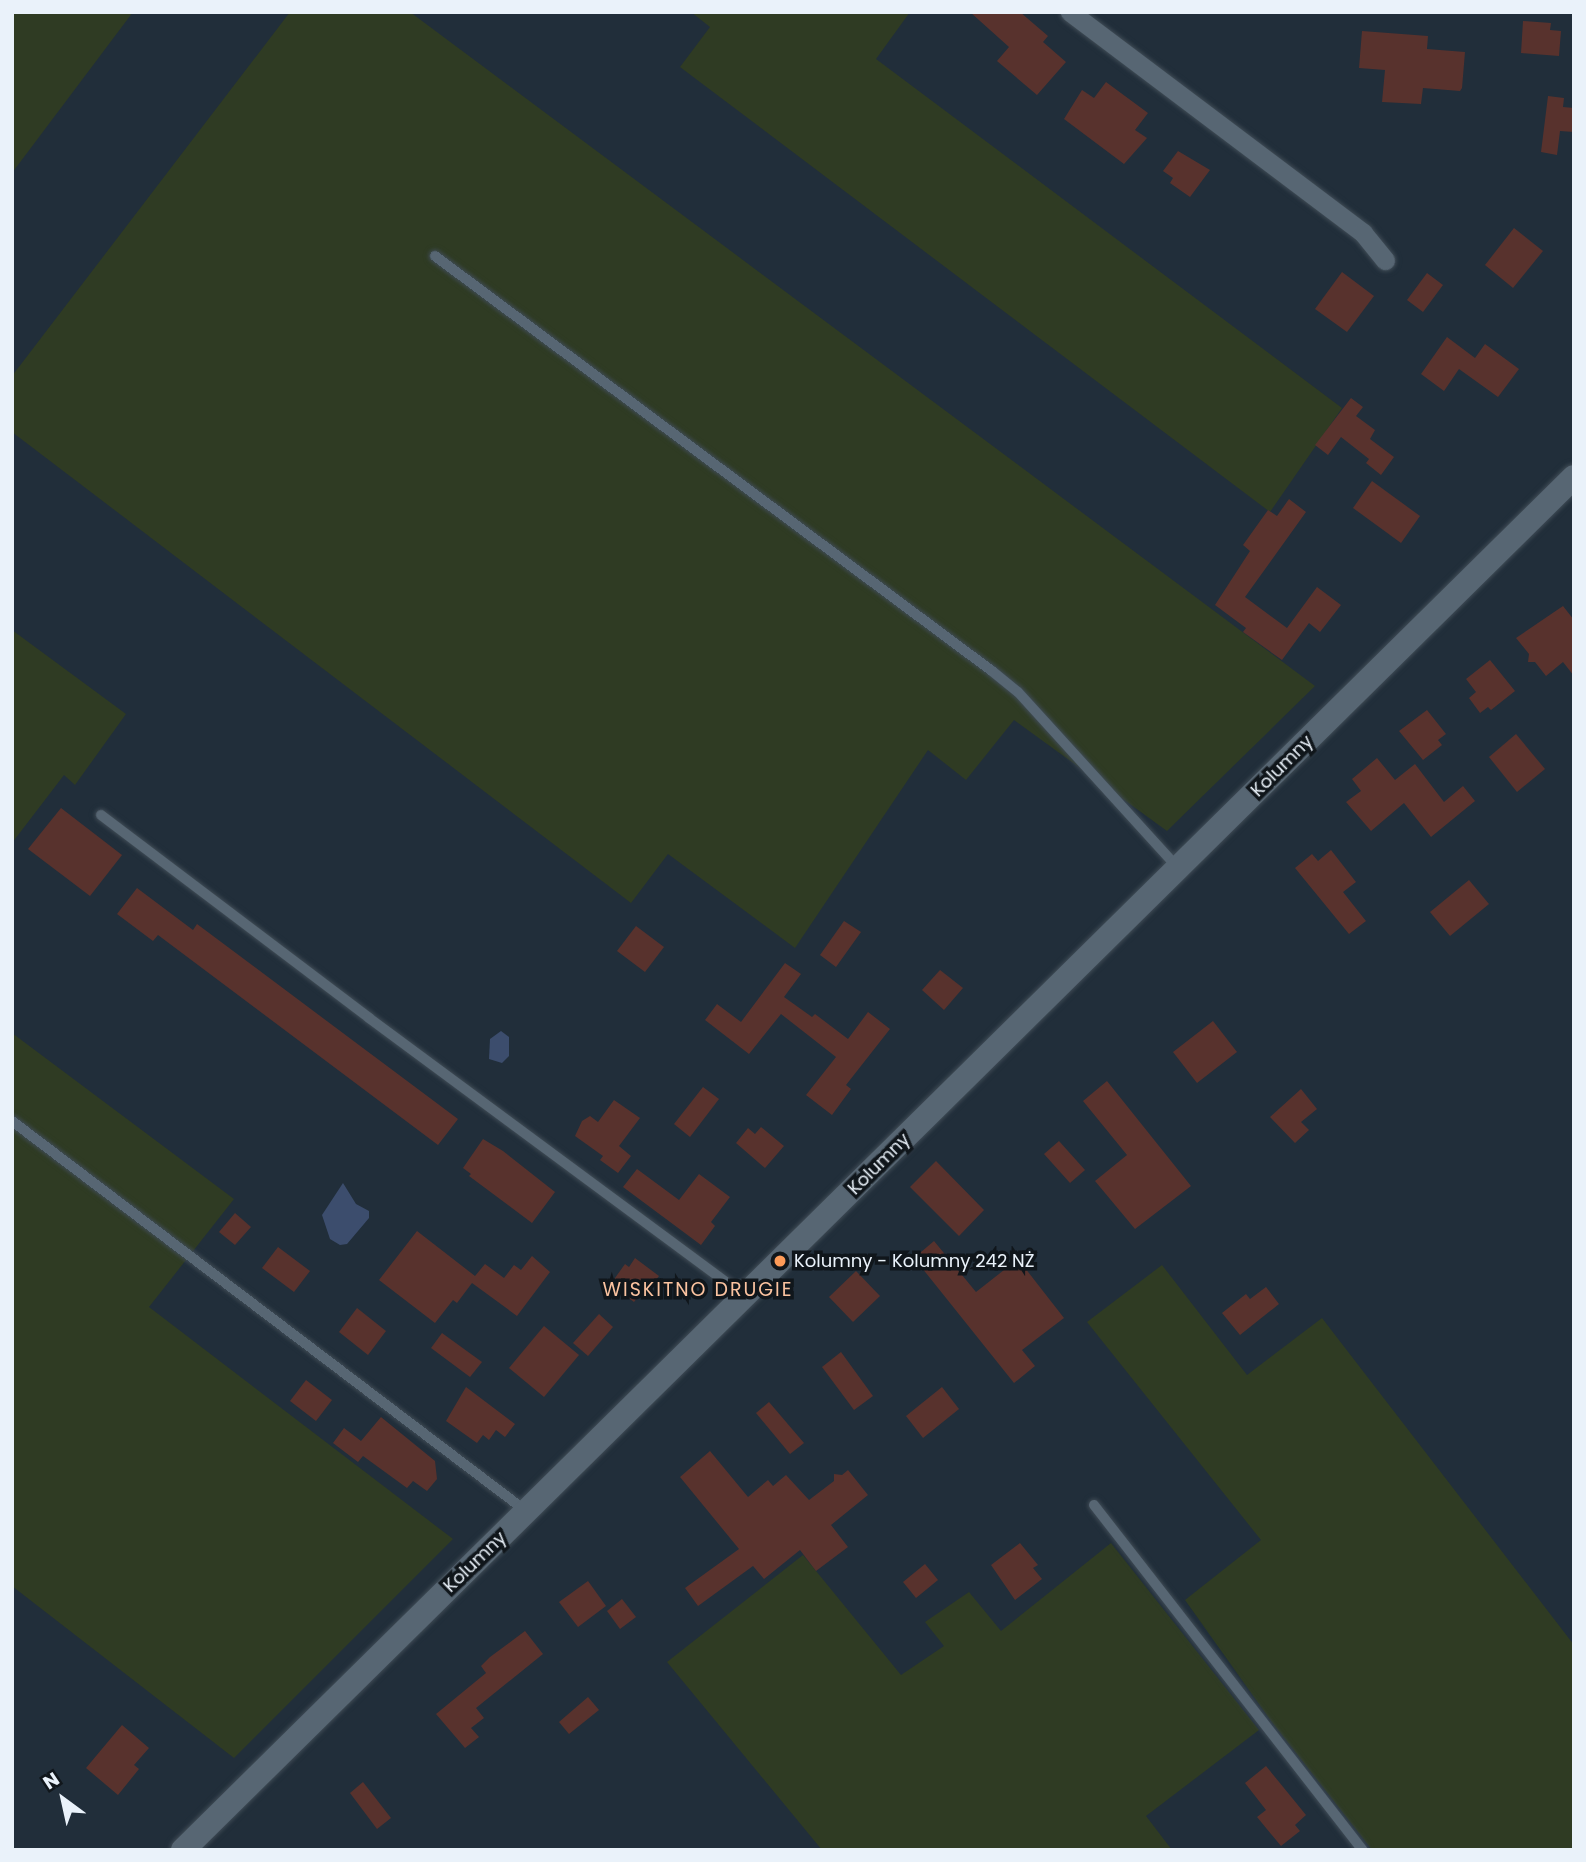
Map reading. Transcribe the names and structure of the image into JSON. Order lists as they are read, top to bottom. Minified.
{"streets":{"street":["Kolumny"]},"districts":["WISKITNO DRUGIE"],"places":["Kolumny - Kolumny 242 NŻ"],"north":"top left"}
